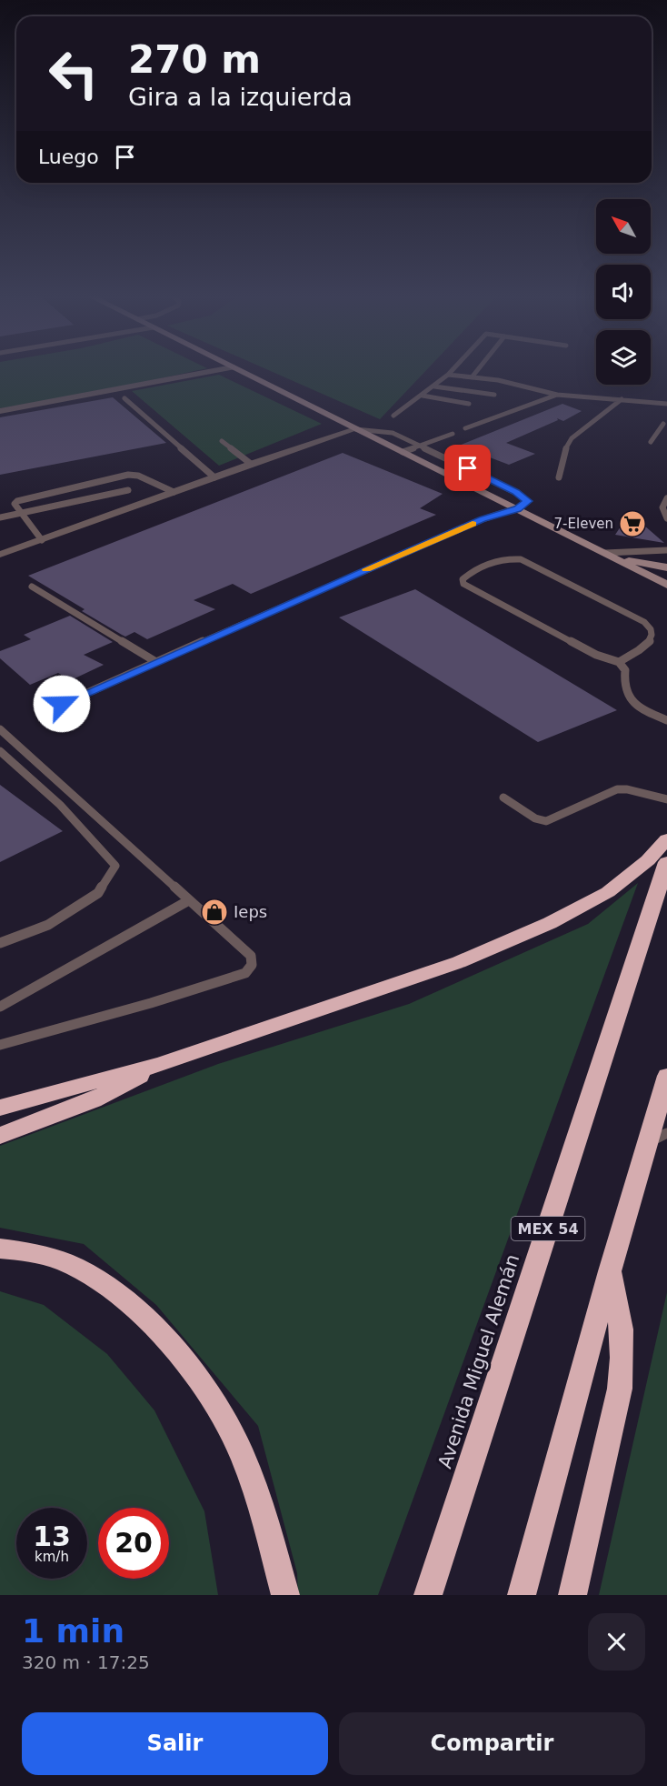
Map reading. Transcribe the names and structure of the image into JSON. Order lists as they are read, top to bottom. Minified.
{"streets":{"highway":["MEX 54","Avenida Miguel Alemán"]},"places":{"supermarket":["7-Eleven"],"shop":["Ieps"]},"north":"top left","page":{"turn":["270 m","Gira a la izquierda"],"then":"Luego","speed":"13 km/h","limit":"20","heading":["1 min","320 m · 17:25"],"buttons":["Salir","Compartir"]}}
